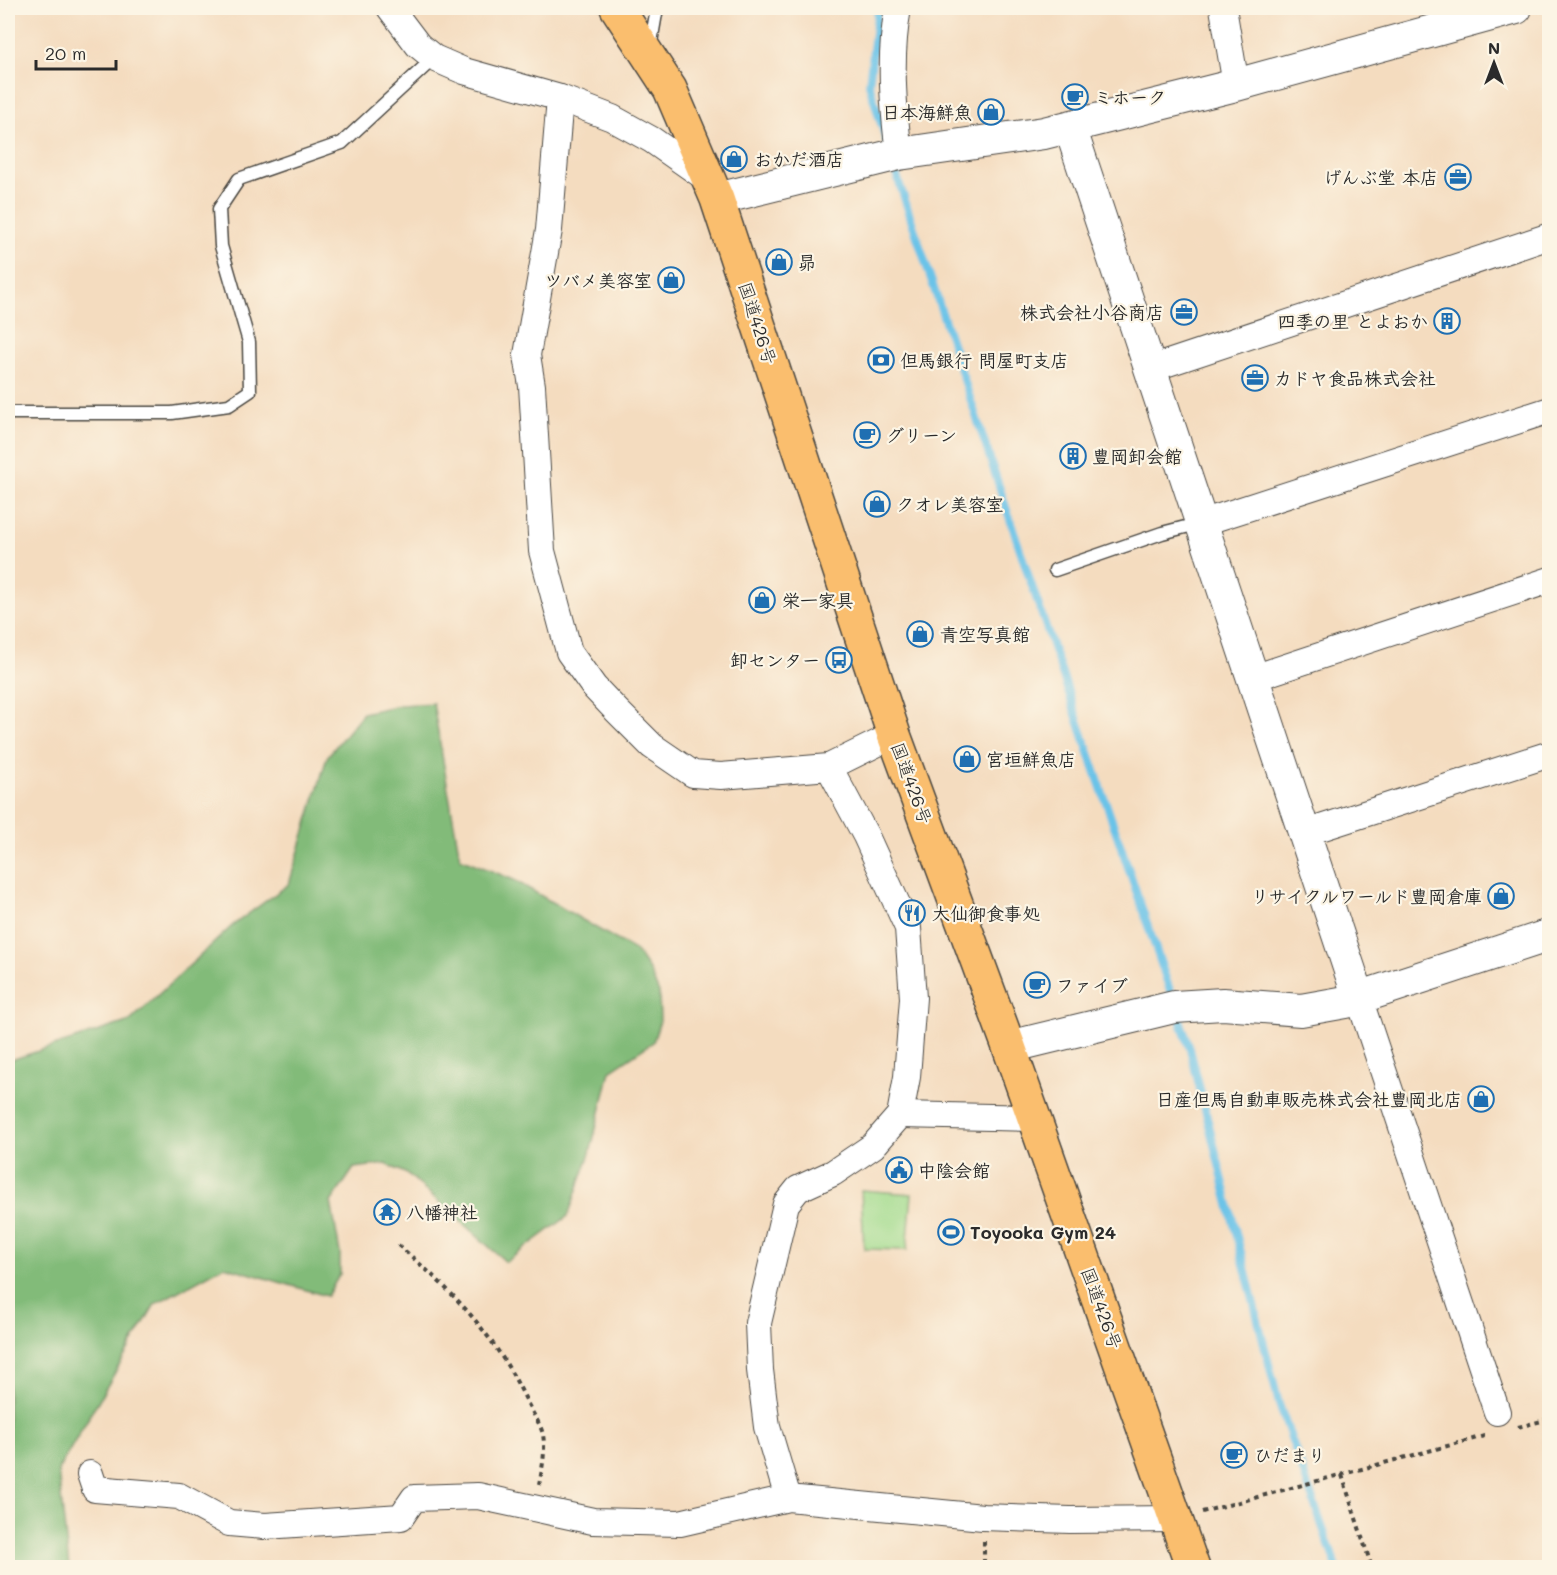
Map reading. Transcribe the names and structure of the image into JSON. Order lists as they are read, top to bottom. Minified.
{"streets":{"highway":["国道426号"]},"places":{"cafe":["ミホーク","グリーン","ファイブ","ひだまり"],"shop":["日本海鮮魚","おかだ酒店","昴","ツバメ美容室","クオレ美容室","栄一家具","青空写真館","宮垣鮮魚店","リサイクルワールド豊岡倉庫","日産但馬自動車販売株式会社豊岡北店"],"office":["げんぶ堂 本店","株式会社小谷商店","カドヤ食品株式会社"],"building":["四季の里 とよおか","豊岡卸会館"],"bank":["但馬銀行 問屋町支店"],"bus stop":["卸センター"],"restaurant":["大仙御食事処"],"public building":["中陰会館"],"temple":["八幡神社"],"sports":["Toyooka Gym 24"]},"scale_bar":"20 m","north":"top"}
